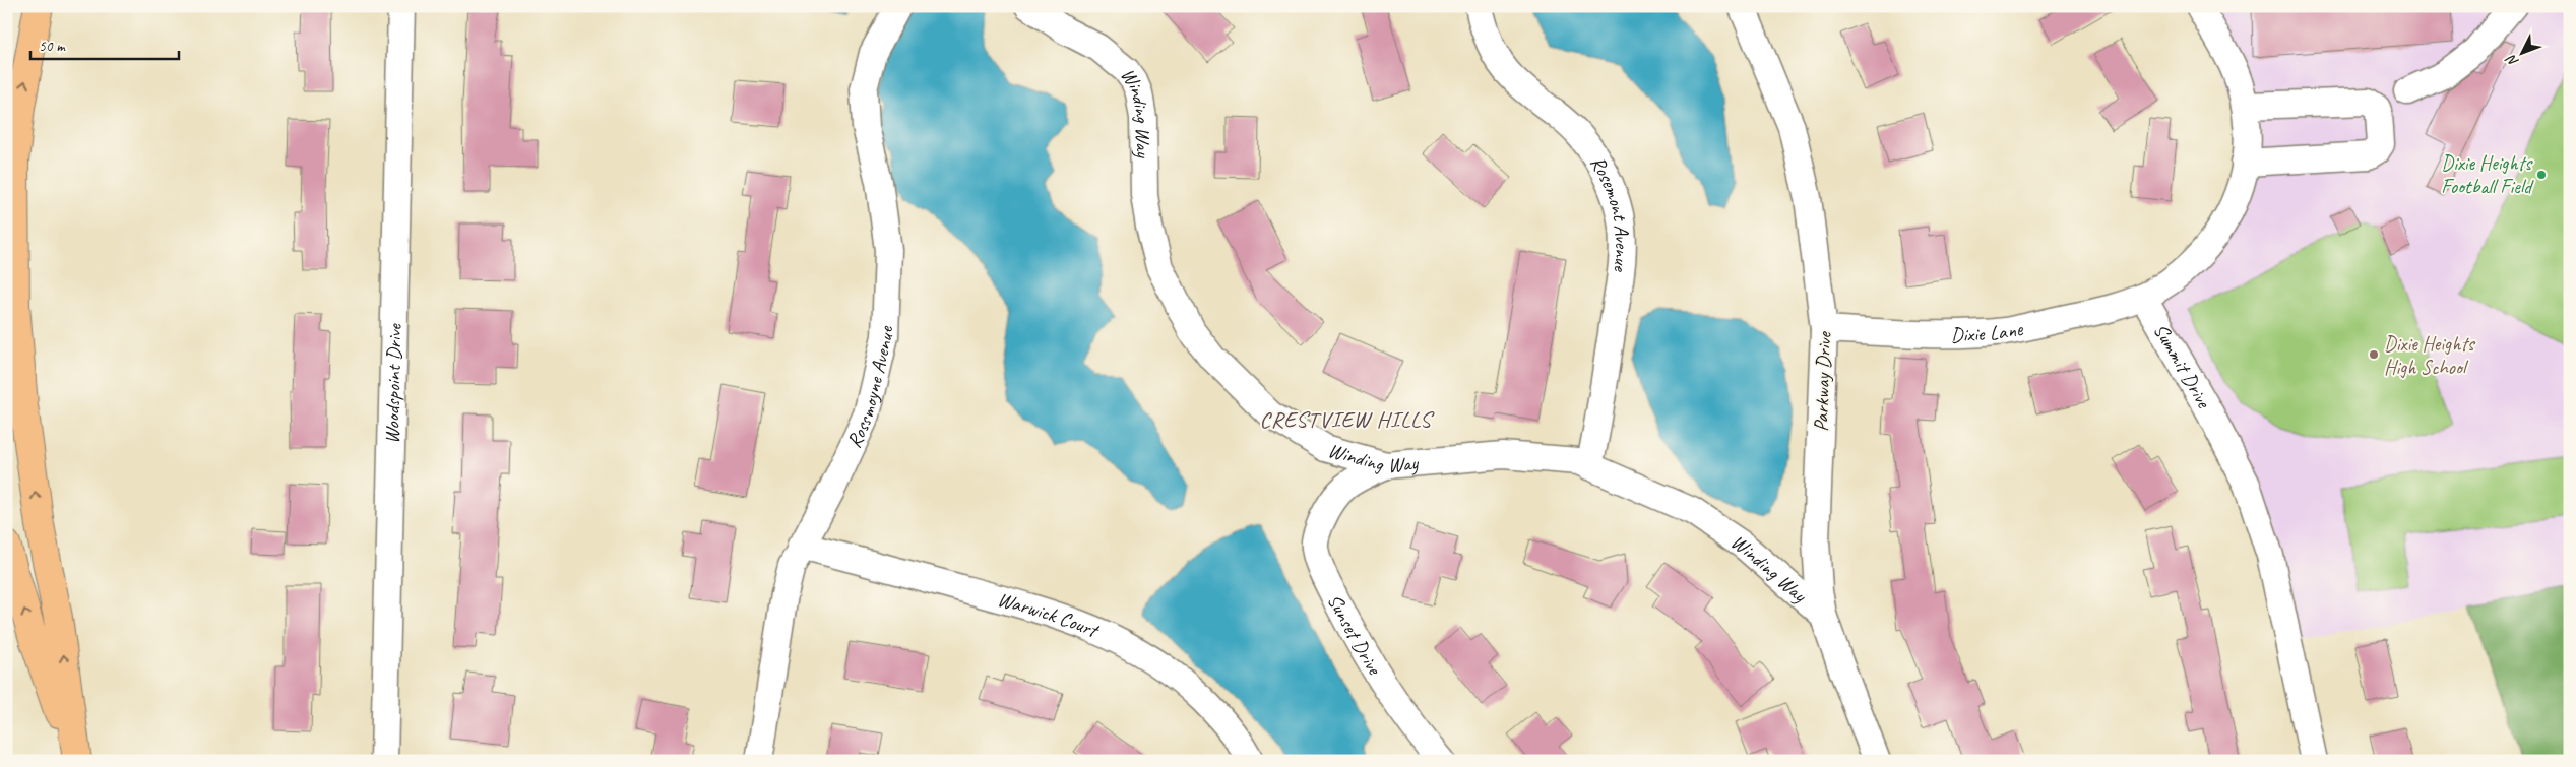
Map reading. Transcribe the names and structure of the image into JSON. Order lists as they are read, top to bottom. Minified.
{"streets":{"street":["Winding Way","Rosemont Avenue","Dixie Lane","Summit Drive","Parkway Drive","Woodspoint Drive","Rossmoyne Avenue","Warwick Court","Sunset Drive"]},"crossings":[["Winding Way","Rosemont Avenue"],["Winding Way","Parkway Drive"],["Winding Way","Sunset Drive"],["Dixie Lane","Summit Drive"],["Dixie Lane","Parkway Drive"],["Rossmoyne Avenue","Warwick Court"]],"districts":["CRESTVIEW HILLS"],"places":["Dixie Heights Football Field","Dixie Heights High School"],"scale_bar":"50 m","north":"bottom left"}
